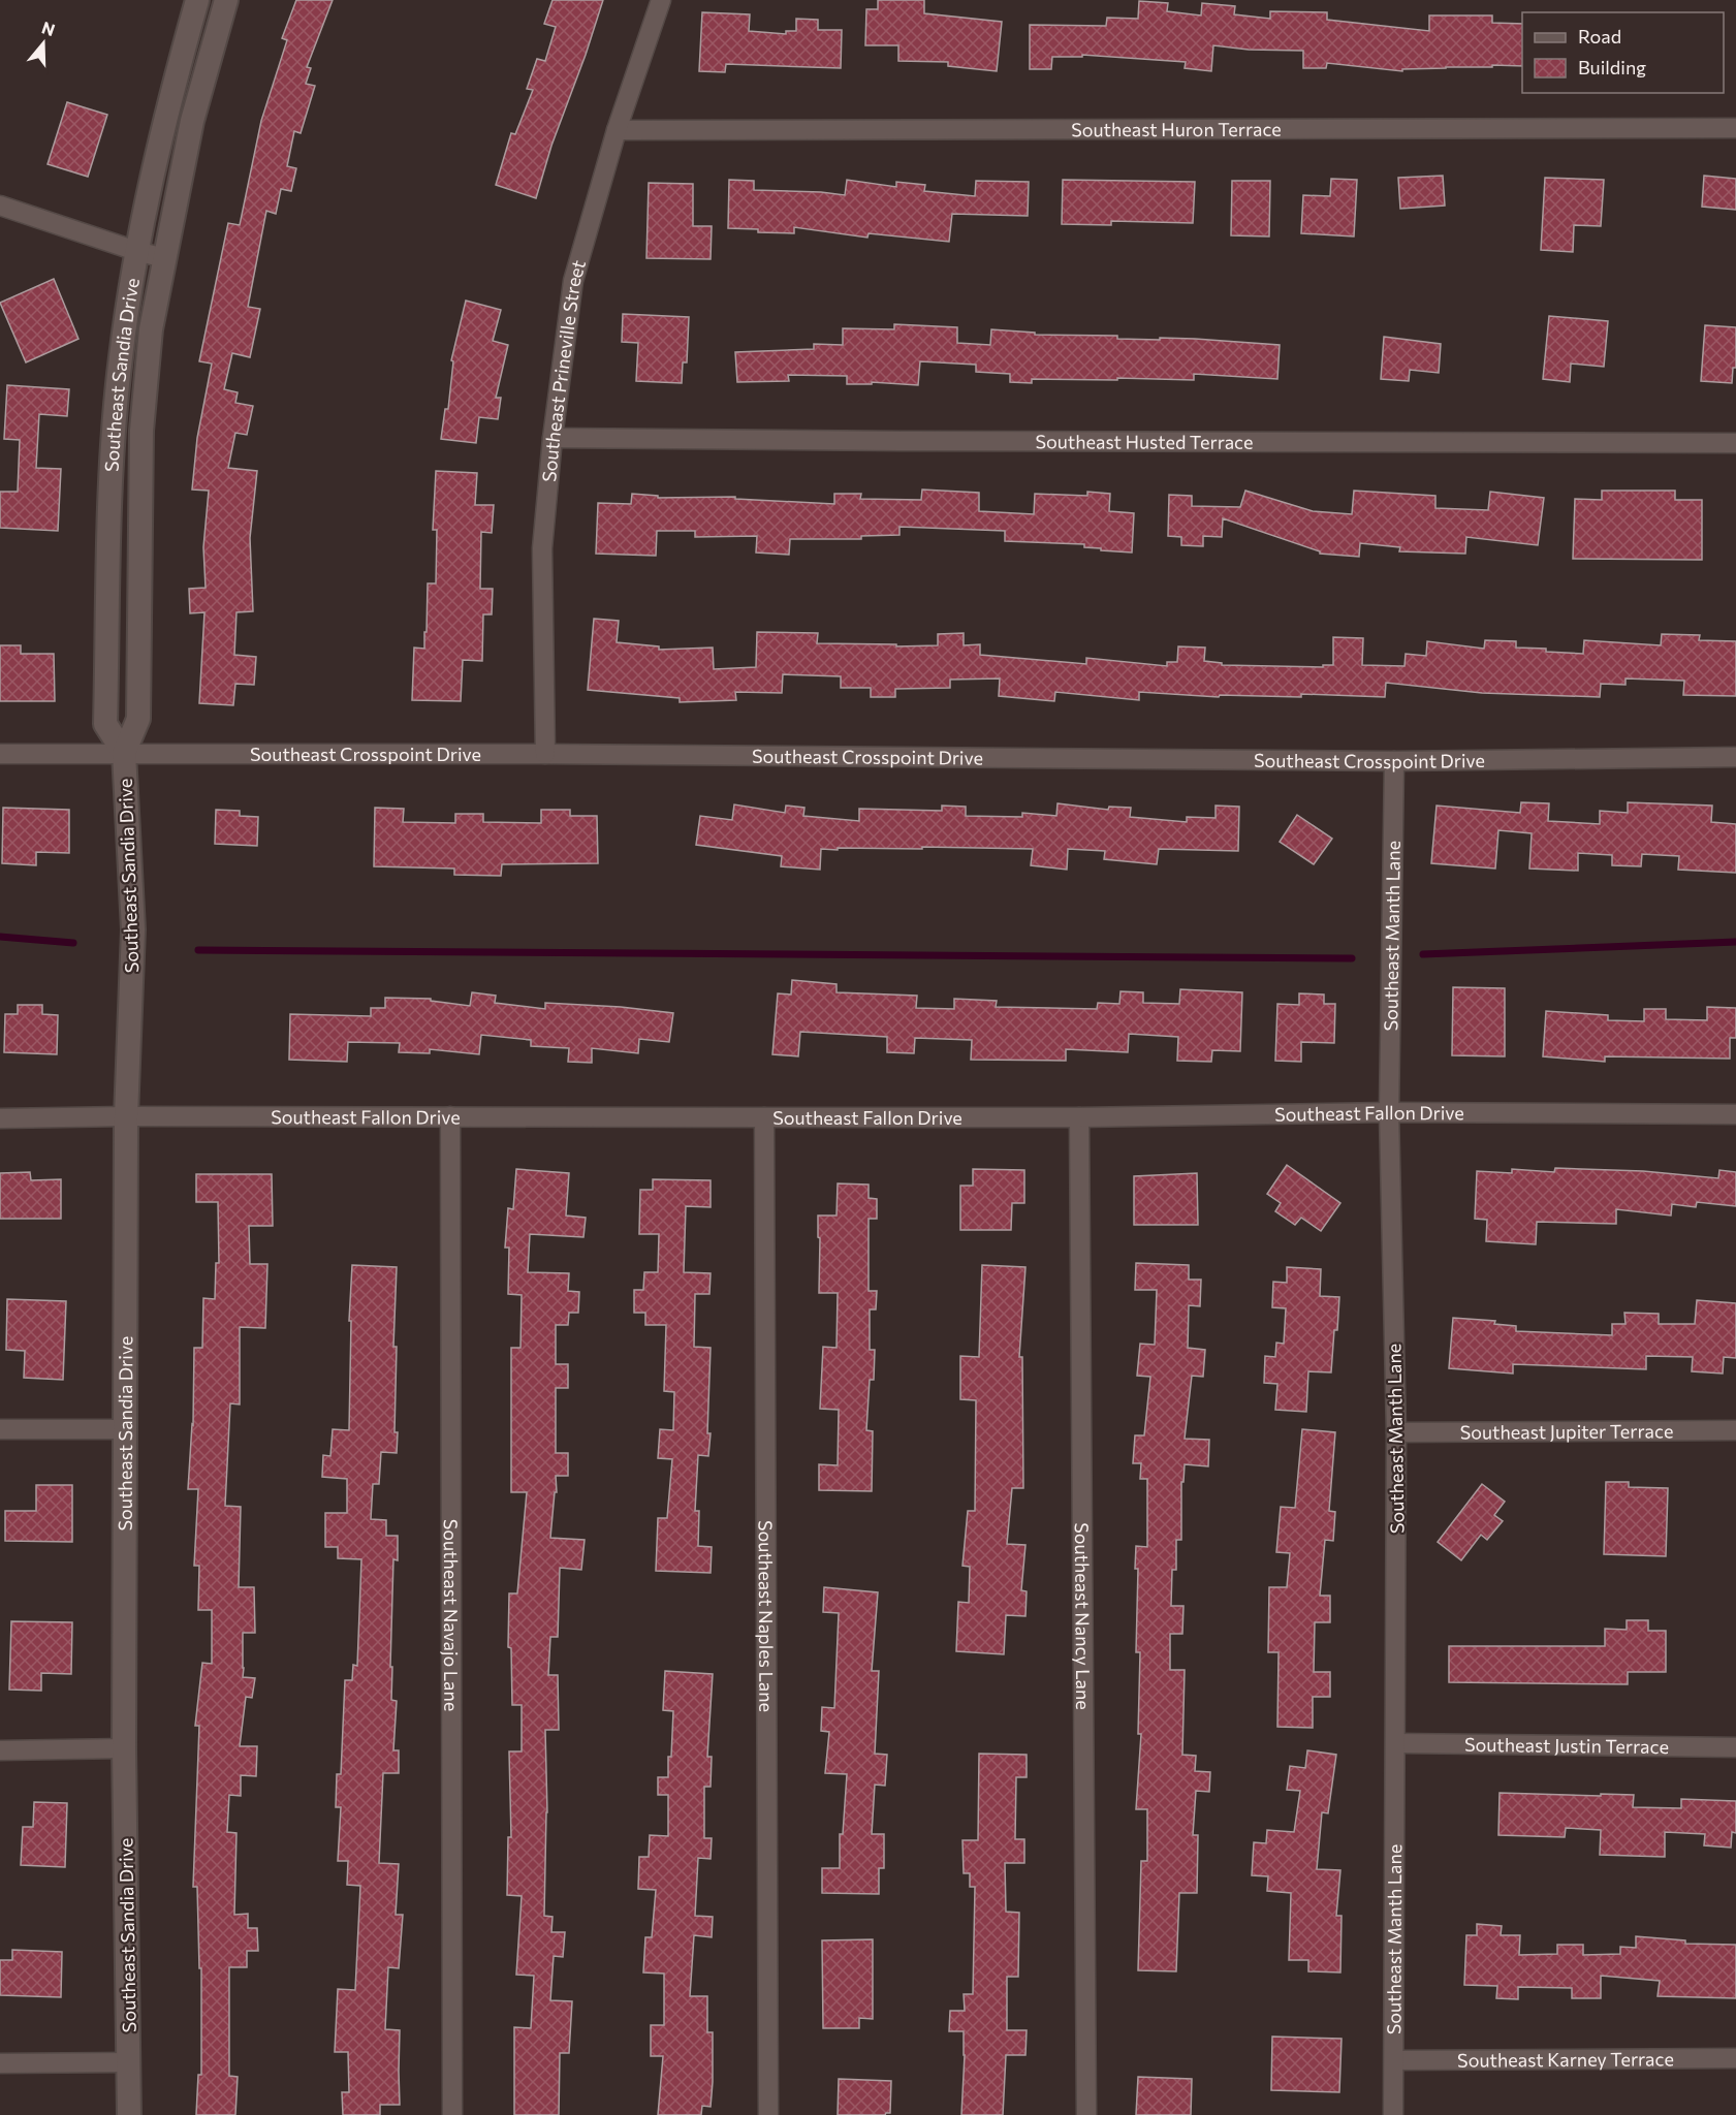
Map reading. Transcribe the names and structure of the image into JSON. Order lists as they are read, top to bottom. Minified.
{"streets":{"street":["Southeast Huron Terrace","Southeast Prineville Street","Southeast Sandia Drive","Southeast Husted Terrace","Southeast Crosspoint Drive","Southeast Manth Lane","Southeast Fallon Drive","Southeast Jupiter Terrace","Southeast Navajo Lane","Southeast Naples Lane","Southeast Nancy Lane","Southeast Justin Terrace","Southeast Karney Terrace"]},"crossings":[["Southeast Huron Terrace","Southeast Prineville Street"],["Southeast Prineville Street","Southeast Husted Terrace"],["Southeast Prineville Street","Southeast Crosspoint Drive"],["Southeast Sandia Drive","Southeast Crosspoint Drive"],["Southeast Sandia Drive","Southeast Fallon Drive"],["Southeast Crosspoint Drive","Southeast Manth Lane"],["Southeast Manth Lane","Southeast Fallon Drive"],["Southeast Manth Lane","Southeast Jupiter Terrace"],["Southeast Manth Lane","Southeast Justin Terrace"],["Southeast Manth Lane","Southeast Karney Terrace"],["Southeast Fallon Drive","Southeast Navajo Lane"],["Southeast Fallon Drive","Southeast Naples Lane"],["Southeast Fallon Drive","Southeast Nancy Lane"]],"legend":["Road","Building"],"north":"top"}
